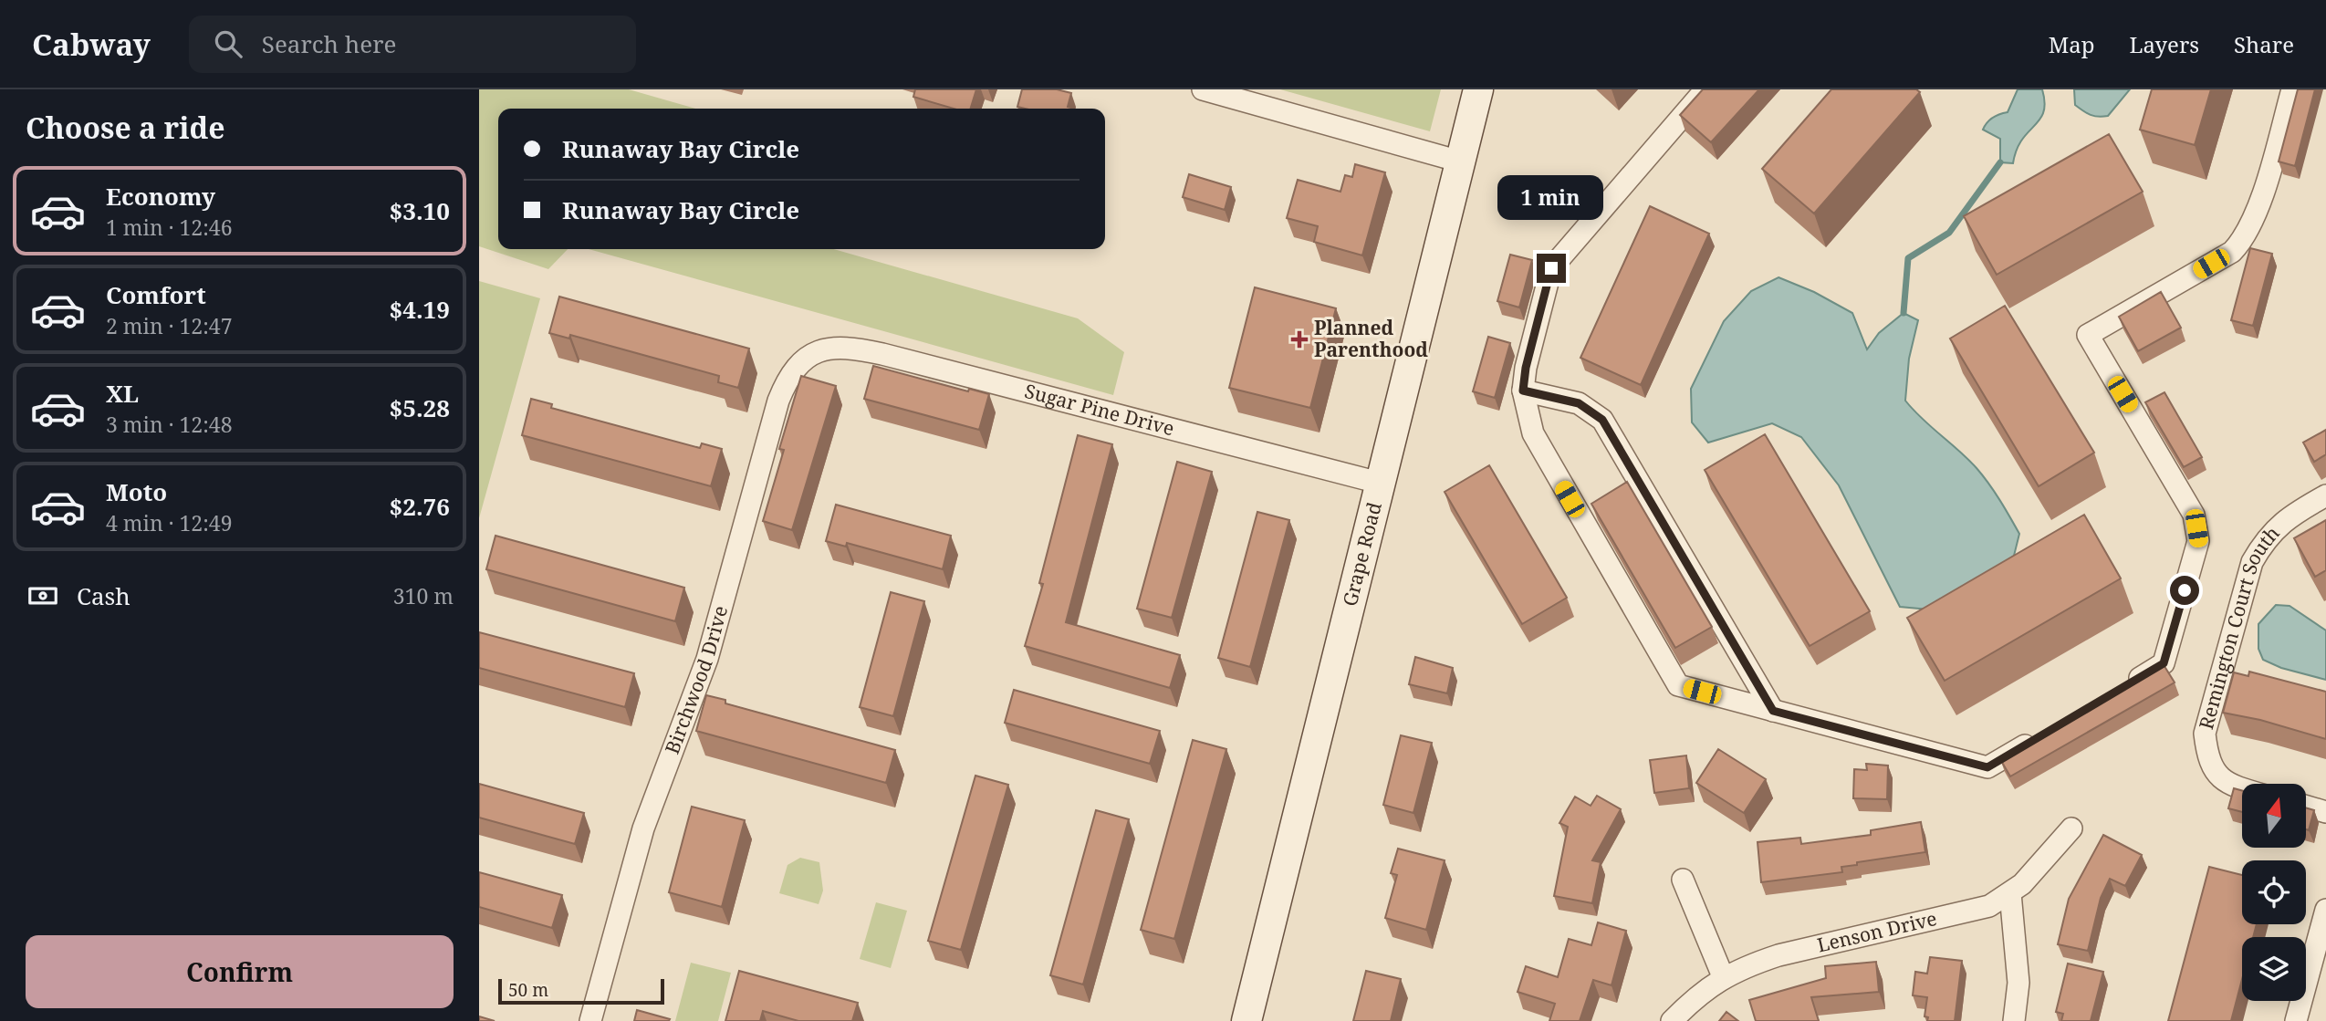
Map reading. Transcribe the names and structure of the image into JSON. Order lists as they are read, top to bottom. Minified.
{"streets":{"main road":["Grape Road"],"street":["Sugar Pine Drive","Remington Court South","Birchwood Drive","Lenson Drive"]},"crossings":[["Sugar Pine Drive","Grape Road"],["Sugar Pine Drive","Birchwood Drive"]],"places":{"health":["Planned Parenthood"]},"scale_bar":"50 m","north":"top","page":{"header":"Cabway","search":"Search here","nav":["Map","Layers","Share"],"heading":"Choose a ride","banner":["Runaway Bay Circle","Runaway Bay Circle"],"list":[{"name":"Economy","note":"1 min · 12:46","value":"$3.10"},{"name":"Comfort","note":"2 min · 12:47","value":"$4.19"},{"name":"XL","note":"3 min · 12:48","value":"$5.28"},{"name":"Moto","note":"4 min · 12:49","value":"$2.76"}],"bubble":"1 min","pay":["Cash","310 m"],"buttons":"Confirm","scale":"50 m"}}
